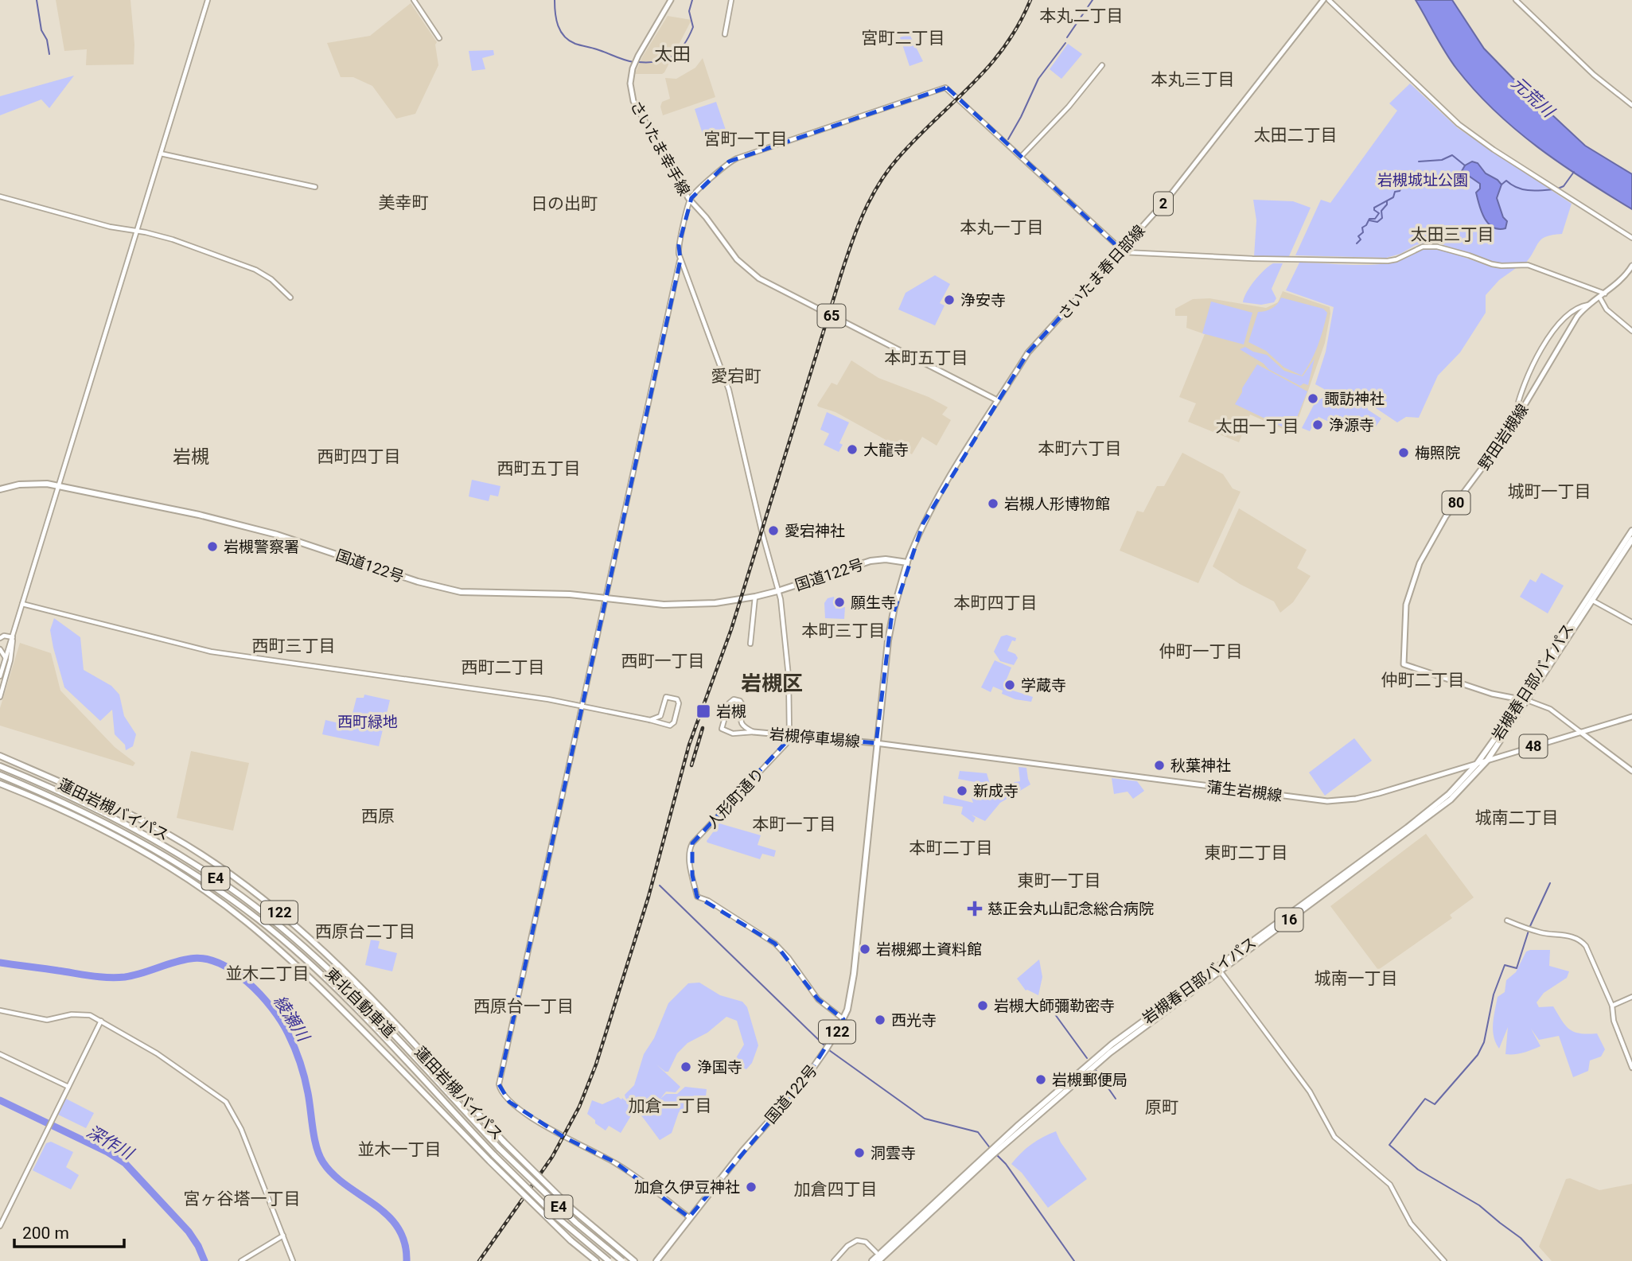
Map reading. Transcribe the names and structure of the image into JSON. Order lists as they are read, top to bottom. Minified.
{"streets":{"highway":["国道122号","岩槻春日部バイパス","蓮田岩槻バイパス","E4","122","16","東北自動車道"],"main road":["さいたま幸手線","2","さいたま春日部線","65","野田岩槻線","80","岩槻停車場線","48","蒲生岩槻線"],"street":["人形町通り"]},"crossings":[["さいたま幸手線","さいたま春日部線"],["さいたま春日部線","国道122号"],["野田岩槻線","岩槻春日部バイパス"],["国道122号","岩槻停車場線"],["国道122号","蒲生岩槻線"],["国道122号","人形町通り"],["岩槻春日部バイパス","48"],["岩槻春日部バイパス","蒲生岩槻線"],["岩槻停車場線","蒲生岩槻線"],["岩槻停車場線","人形町通り"],["48","蒲生岩槻線"]],"districts":["本丸二丁目","宮町二丁目","太田","本丸三丁目","太田二丁目","宮町一丁目","美幸町","日の出町","本丸一丁目","太田三丁目","本町五丁目","愛宕町","太田一丁目","本町六丁目","岩槻","西町四丁目","西町五丁目","城町一丁目","本町四丁目","本町三丁目","西町三丁目","仲町一丁目","西町一丁目","西町二丁目","仲町二丁目","岩槻区","西原","城南二丁目","本町一丁目","本町二丁目","東町二丁目","東町一丁目","西原台二丁目","並木二丁目","城南一丁目","西原台一丁目","加倉一丁目","原町","並木一丁目","加倉四丁目","宮ヶ谷塔一丁目"],"water":["元荒川","綾瀬川","深作川"],"parks":["岩槻城址公園","西町緑地"],"places":{"other":["浄安寺","諏訪神社","浄源寺","大龍寺","梅照院","岩槻人形博物館","愛宕神社","岩槻警察署","願生寺","学蔵寺","秋葉神社","新成寺","岩槻郷土資料館","岩槻大師彌勒密寺","西光寺","浄国寺","岩槻郵便局","洞雲寺","加倉久伊豆神社"],"transit":["岩槻"],"health":["慈正会丸山記念総合病院"]},"scale_bar":"200 m"}
